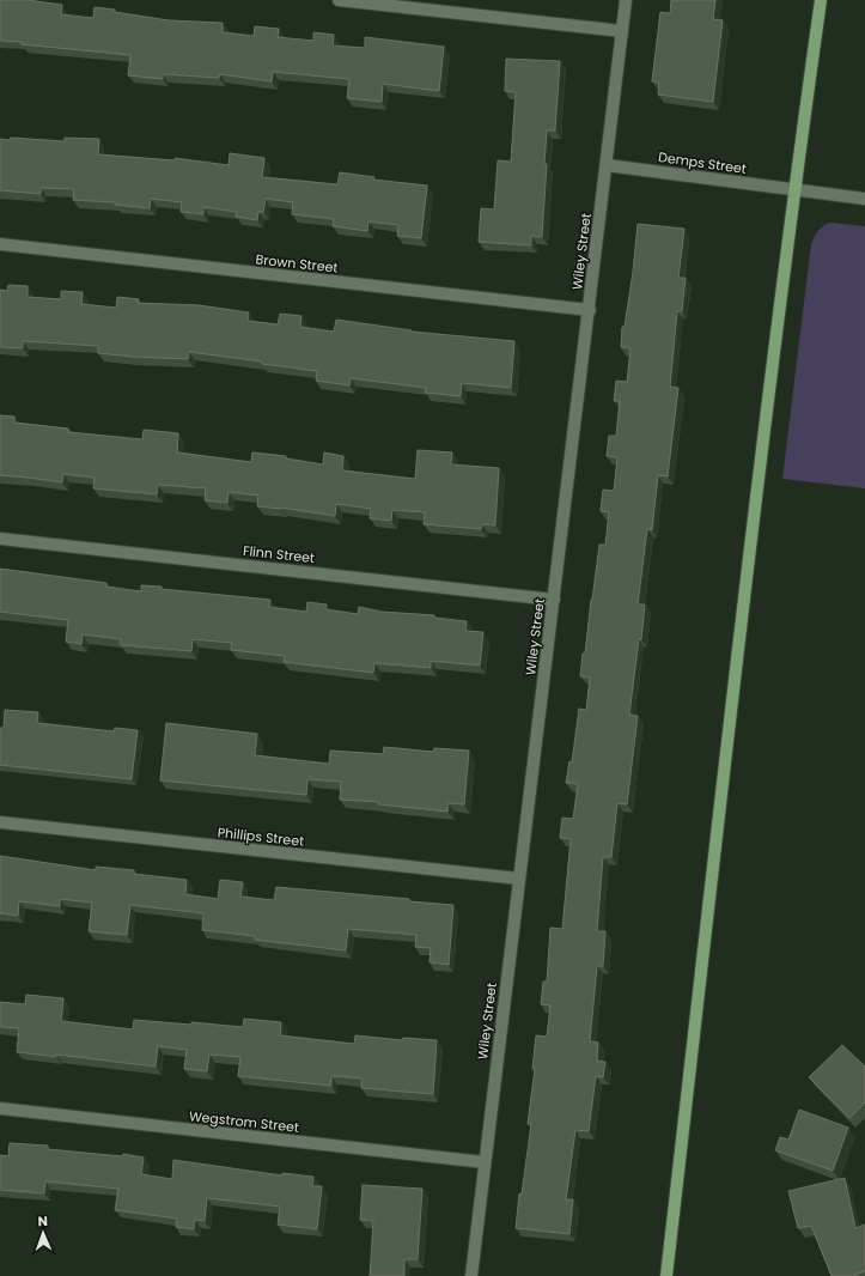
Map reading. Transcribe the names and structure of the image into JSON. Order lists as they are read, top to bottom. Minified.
{"streets":{"street":["Demps Street","Wiley Street","Brown Street","Flinn Street","Phillips Street","Wegstrom Street"]},"crossings":[["Demps Street","Wiley Street"],["Wiley Street","Brown Street"],["Wiley Street","Flinn Street"],["Wiley Street","Phillips Street"],["Wiley Street","Wegstrom Street"]],"north":"top"}
